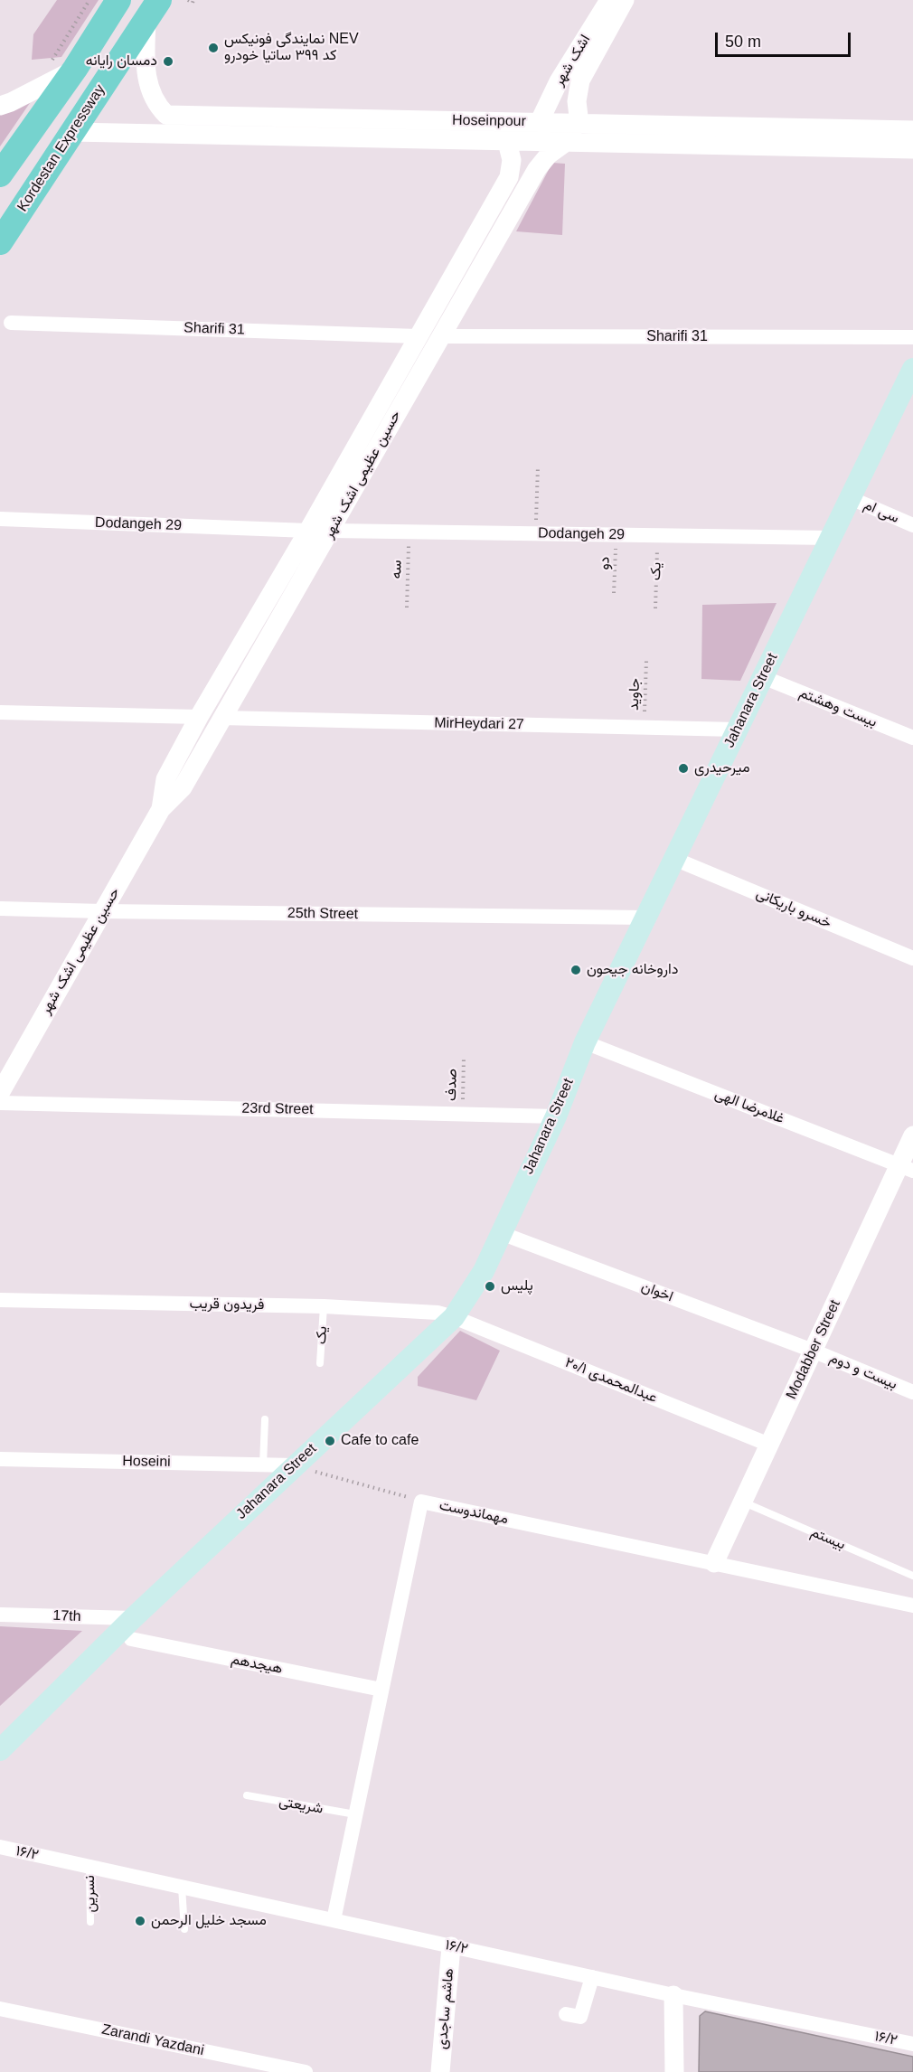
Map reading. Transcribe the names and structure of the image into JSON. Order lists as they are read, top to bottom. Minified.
{"streets":{"highway":["Kordestan Expressway"],"main road":["Jahanara Street"],"street":["اشک شهر","Hoseinpour","Sharifi 31","حسین عظیمی اشک شهر","سی ام","Dodangeh 29","بیست وهشتم","MirHeydari 27","خسرو باریکانی","25th Street","غلامرضا الهی","23rd Street","اخوان","فریدون قریب","Modabber Street","بیست و دوم","عبدالمحمدی ۲۰/۱","Hoseini","مهماندوست","17th","هیجدهم","۱۶/۲","هاشم ساجدی","Zarandi Yazdani"],"lane":["یک","بیستم","شریعتی","نسرین"],"path":["دو","سه","جاوید","صدف"]},"crossings":[["اشک شهر","Hoseinpour"],["Hoseinpour","Kordestan Expressway"],["Hoseinpour","حسین عظیمی اشک شهر"],["Sharifi 31","حسین عظیمی اشک شهر"],["حسین عظیمی اشک شهر","Dodangeh 29"],["حسین عظیمی اشک شهر","MirHeydari 27"],["حسین عظیمی اشک شهر","25th Street"],["سی ام","Jahanara Street"],["Dodangeh 29","دو"],["Dodangeh 29","سه"],["Dodangeh 29","یک"],["Dodangeh 29","Jahanara Street"],["یک","فریدون قریب"],["جاوید","MirHeydari 27"],["Jahanara Street","بیست وهشتم"],["Jahanara Street","MirHeydari 27"],["Jahanara Street","خسرو باریکانی"],["Jahanara Street","25th Street"],["Jahanara Street","غلامرضا الهی"],["Jahanara Street","23rd Street"],["Jahanara Street","اخوان"],["Jahanara Street","فریدون قریب"],["Jahanara Street","عبدالمحمدی ۲۰/۱"],["Jahanara Street","Hoseini"],["Jahanara Street","17th"],["Jahanara Street","هیجدهم"],["صدف","23rd Street"],["غلامرضا الهی","Modabber Street"],["اخوان","Modabber Street"],["اخوان","بیست و دوم"],["فریدون قریب","عبدالمحمدی ۲۰/۱"],["Modabber Street","بیست و دوم"],["Modabber Street","عبدالمحمدی ۲۰/۱"],["Modabber Street","مهماندوست"],["Modabber Street","بیستم"],["مهماندوست","هیجدهم"],["مهماندوست","شریعتی"],["مهماندوست","۱۶/۲"],["17th","هیجدهم"],["۱۶/۲","نسرین"],["۱۶/۲","هاشم ساجدی"]],"places":["نمایندگی فونیکس NEV کد ۳۹۹ ساتیا خودرو","دمسان رایانه","میرحیدری","داروخانه جیحون","پلیس","Cafe to cafe","مسجد خلیل الرحمن"],"scale_bar":"50 m"}
